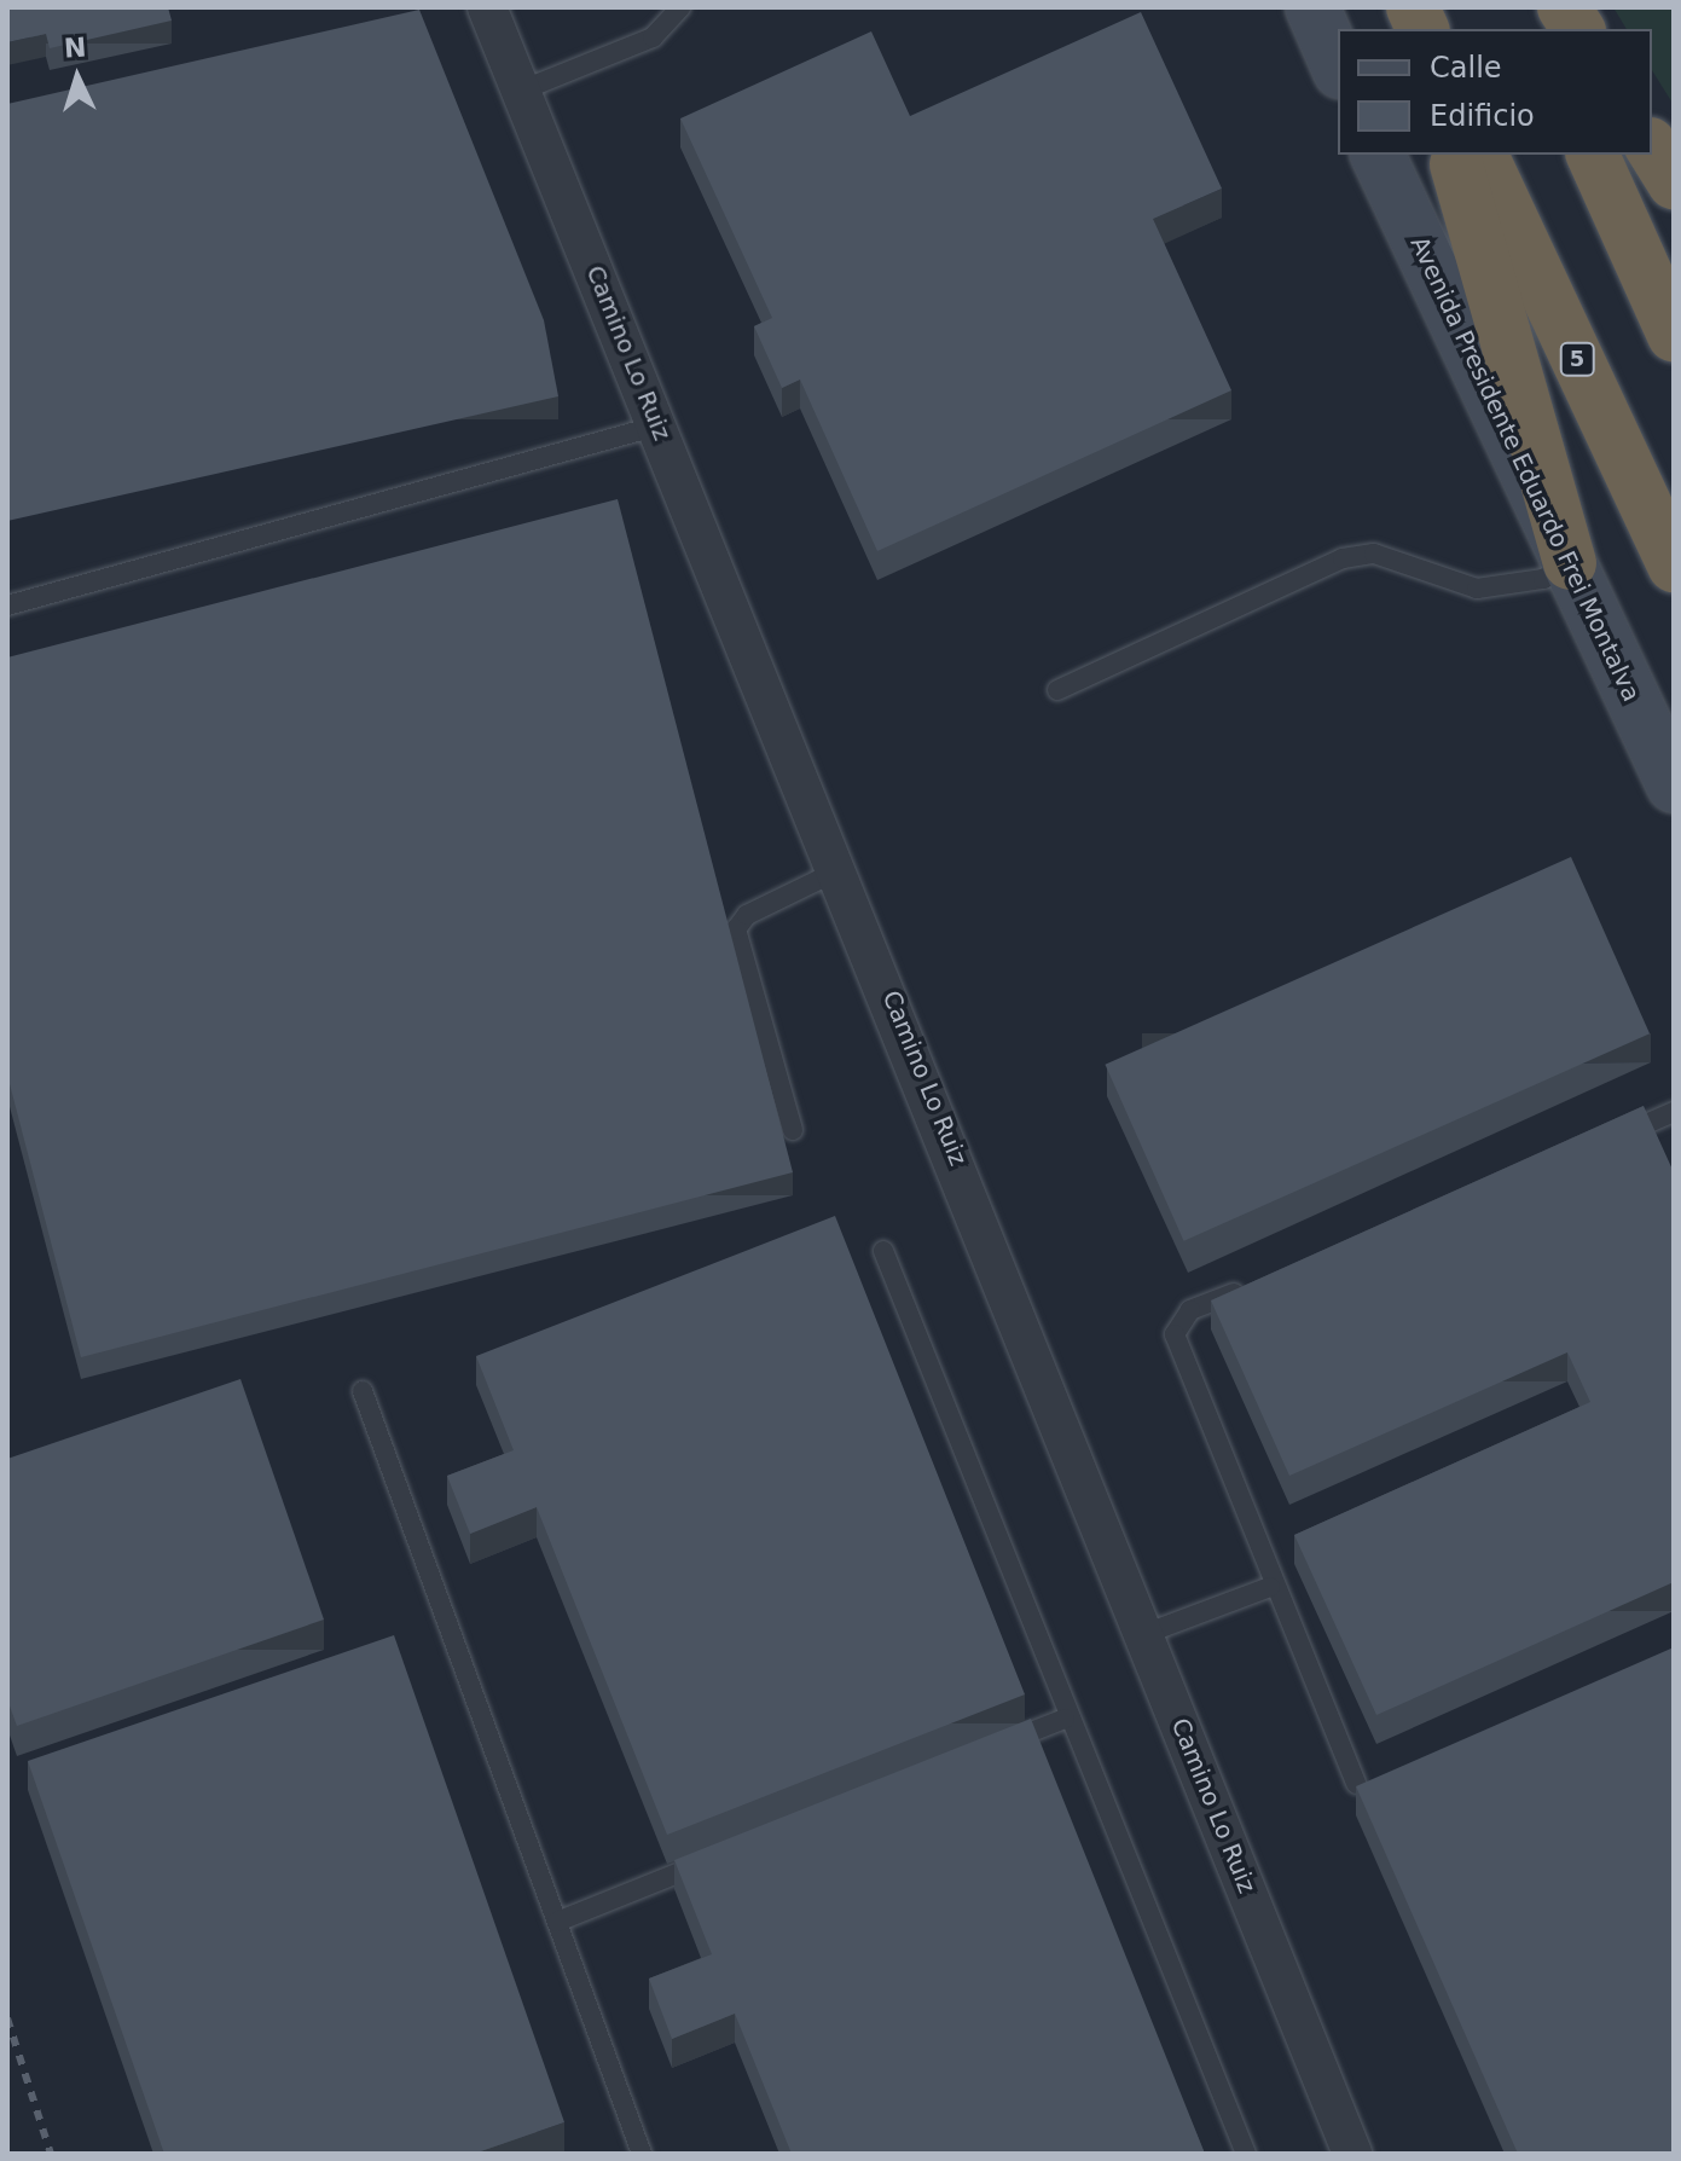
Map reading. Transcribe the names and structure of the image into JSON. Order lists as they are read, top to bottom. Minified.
{"streets":{"highway":["5"],"main road":["Avenida Presidente Eduardo Frei Montalva"],"street":["Camino Lo Ruiz"]},"legend":["Calle","Edificio"],"north":"top"}
